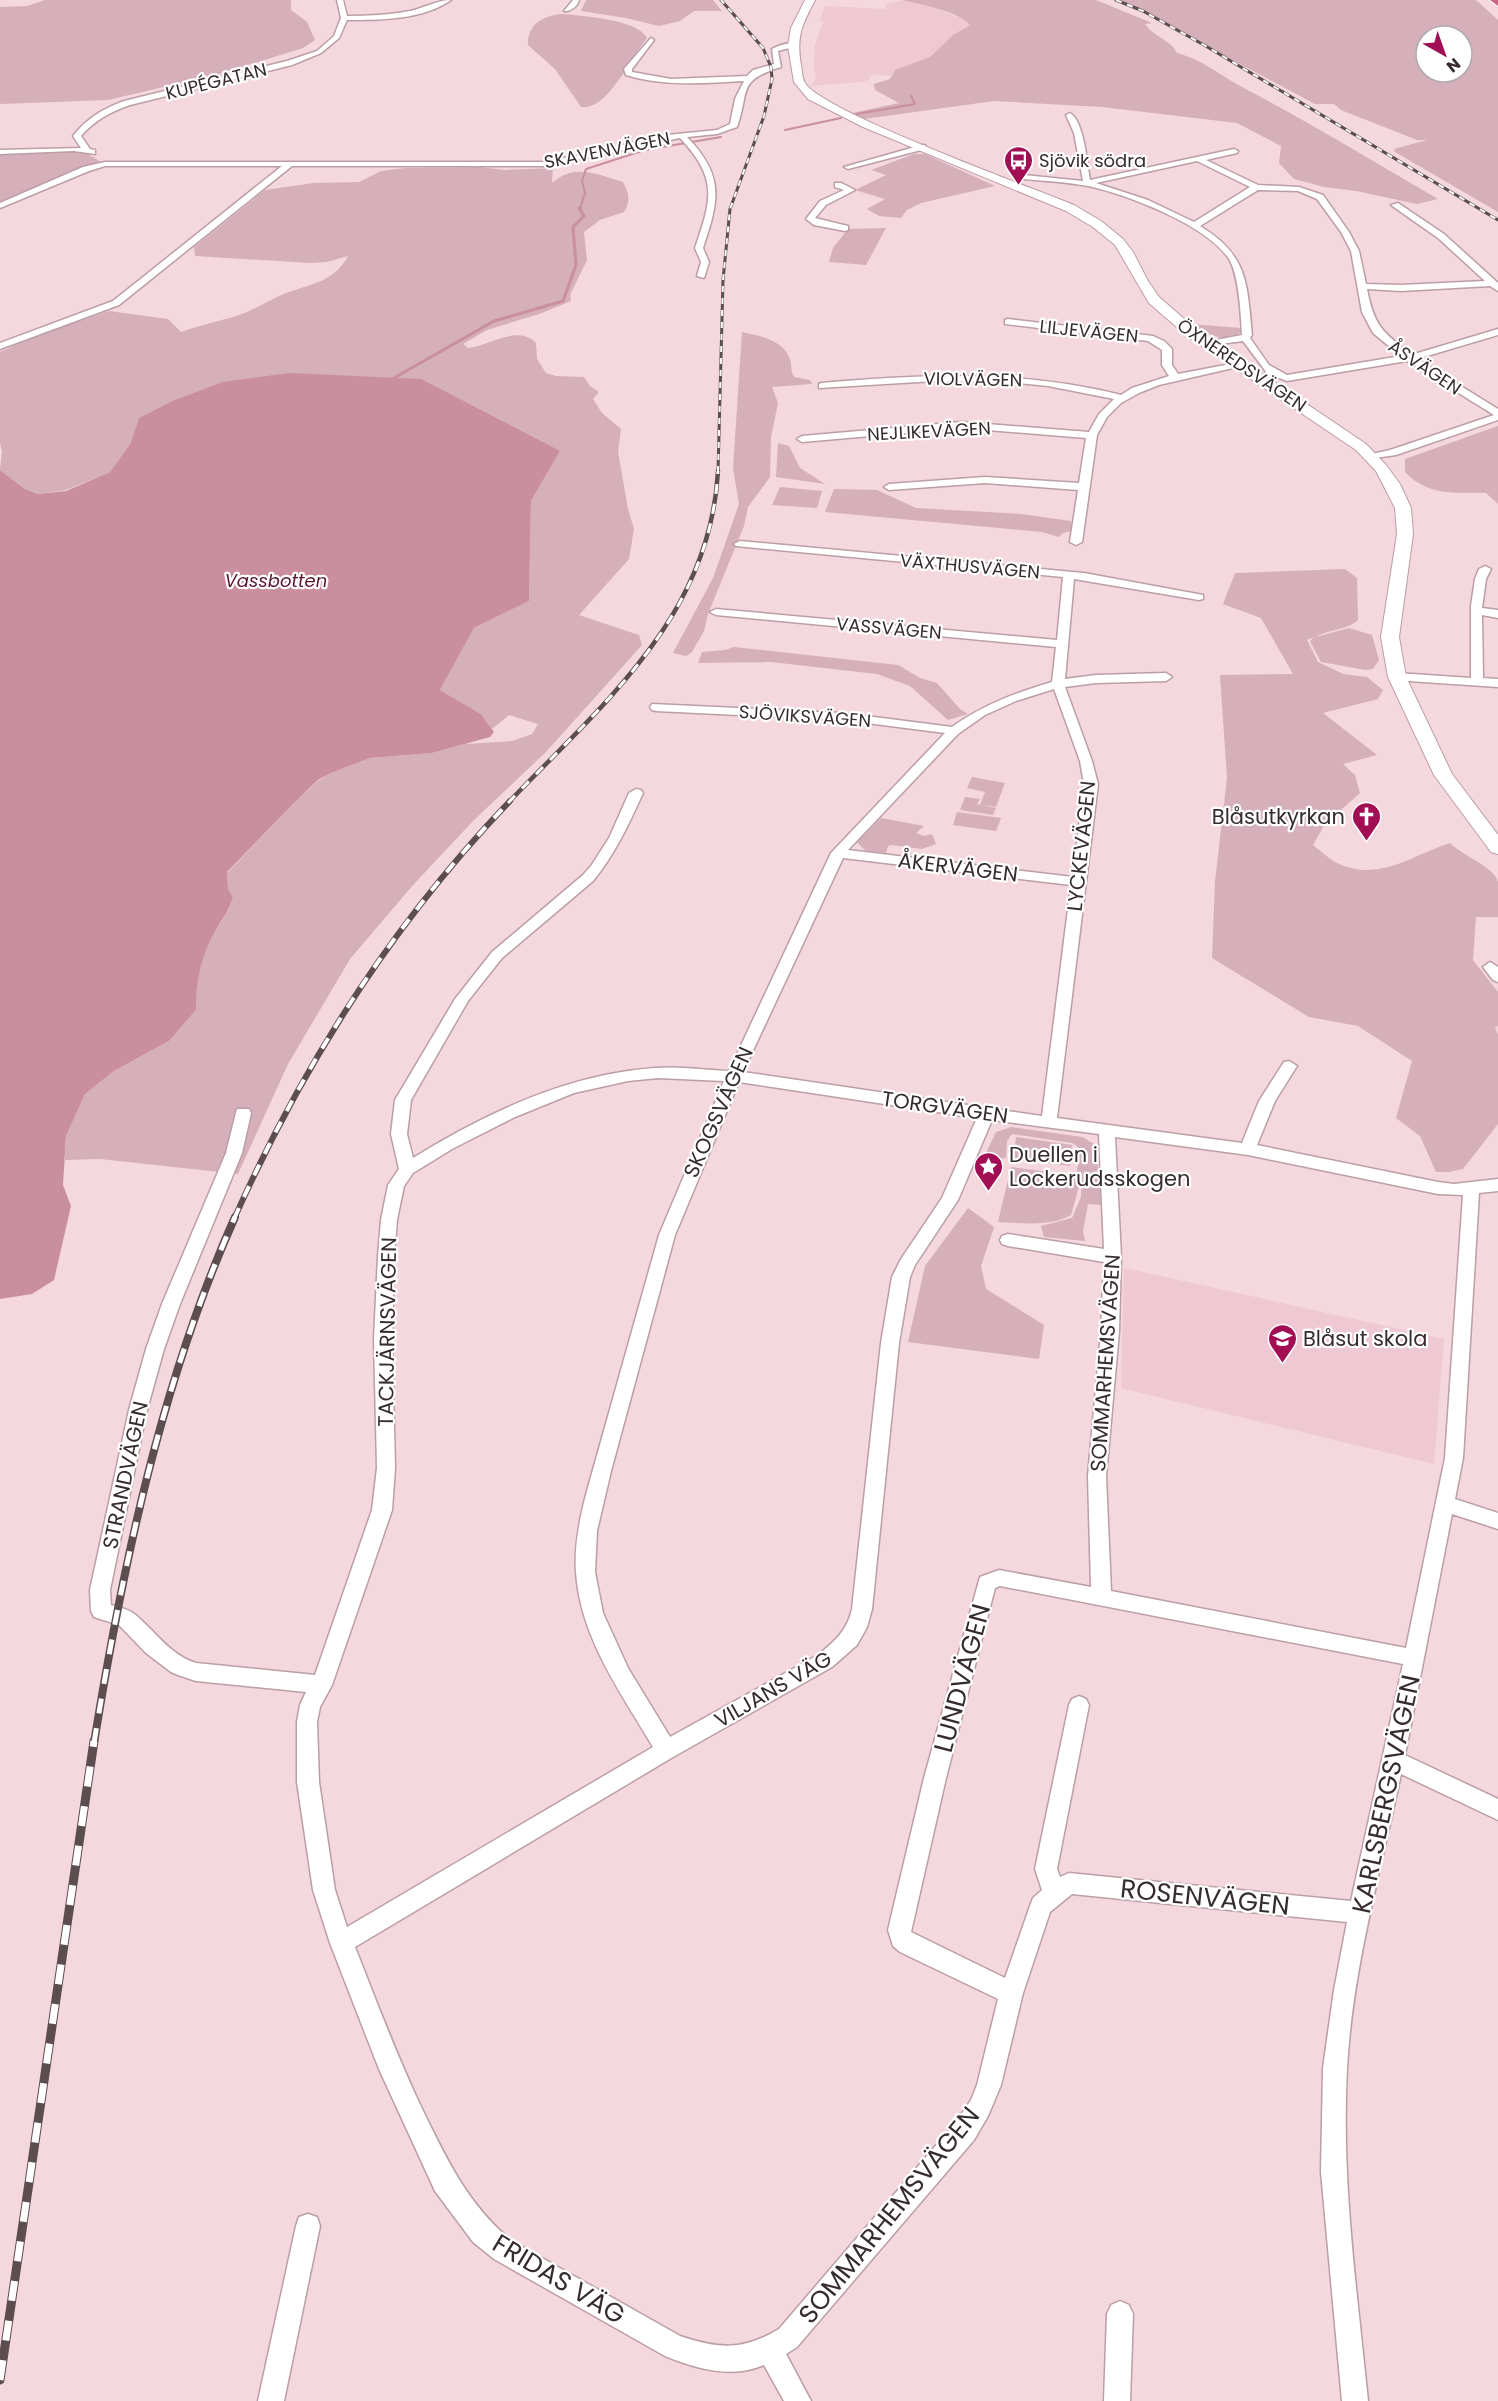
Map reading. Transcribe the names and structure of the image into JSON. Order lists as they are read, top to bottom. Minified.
{"streets":{"street":["KUPÉGATAN","SKAVENVÄGEN","LILJEVÄGEN","ÖXNEREDSVÄGEN","ÅSVÄGEN","VIOLVÄGEN","NEJLIKEVÄGEN","VÄXTHUSVÄGEN","VASSVÄGEN","SJÖVIKSVÄGEN","LYCKEVÄGEN","ÅKERVÄGEN","TORGVÄGEN","SKOGSVÄGEN","TACKJÄRNSVÄGEN","SOMMARHEMSVÄGEN","STRANDVÄGEN","LUNDVÄGEN","VILJANS VÄG","KARLSBERGSVÄGEN","ROSENVÄGEN","FRIDAS VÄG"]},"crossings":[["VÄXTHUSVÄGEN","LYCKEVÄGEN"],["VASSVÄGEN","LYCKEVÄGEN"],["SJÖVIKSVÄGEN","SKOGSVÄGEN"],["LYCKEVÄGEN","ÅKERVÄGEN"],["LYCKEVÄGEN","TORGVÄGEN"],["LYCKEVÄGEN","SKOGSVÄGEN"],["ÅKERVÄGEN","SKOGSVÄGEN"],["TORGVÄGEN","SKOGSVÄGEN"],["TORGVÄGEN","TACKJÄRNSVÄGEN"],["TORGVÄGEN","SOMMARHEMSVÄGEN"],["TORGVÄGEN","VILJANS VÄG"],["TORGVÄGEN","KARLSBERGSVÄGEN"],["SKOGSVÄGEN","VILJANS VÄG"],["TACKJÄRNSVÄGEN","STRANDVÄGEN"],["TACKJÄRNSVÄGEN","VILJANS VÄG"],["TACKJÄRNSVÄGEN","FRIDAS VÄG"],["SOMMARHEMSVÄGEN","LUNDVÄGEN"],["SOMMARHEMSVÄGEN","ROSENVÄGEN"],["SOMMARHEMSVÄGEN","FRIDAS VÄG"],["LUNDVÄGEN","KARLSBERGSVÄGEN"],["VILJANS VÄG","FRIDAS VÄG"],["KARLSBERGSVÄGEN","ROSENVÄGEN"]],"water":["Vassbotten"],"places":{"bus stop":["Sjövik södra"],"church":["Blåsutkyrkan"],"place":["Duellen i Lockerudsskogen"],"school or university":["Blåsut skola"]},"north":"bottom right"}
